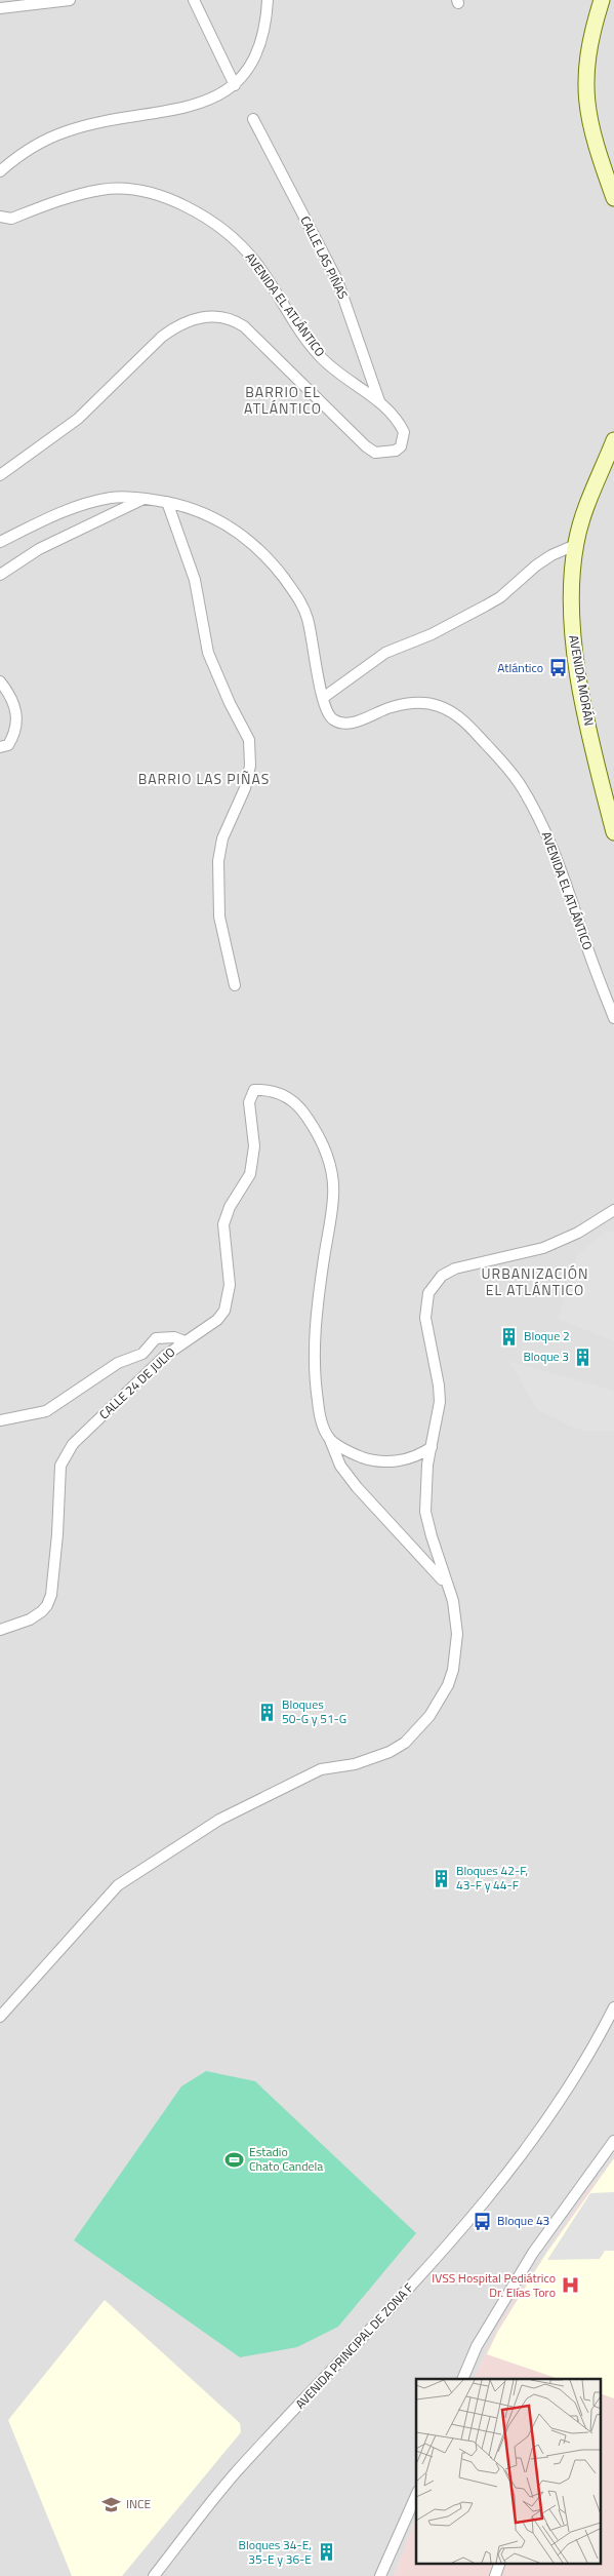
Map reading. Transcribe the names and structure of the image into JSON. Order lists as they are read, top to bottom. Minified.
{"streets":{"main road":["AVENIDA MORÁN"],"street":["CALLE LAS PIÑAS","AVENIDA EL ATLÁNTICO","CALLE 24 DE JULIO","AVENIDA PRINCIPAL DE ZONA F"]},"crossings":[["CALLE LAS PIÑAS","AVENIDA EL ATLÁNTICO"]],"districts":["BARRIO EL ATLÁNTICO","BARRIO LAS PIÑAS","URBANIZACIÓN EL ATLÁNTICO"],"places":{"bus stop":["Atlántico","Bloque 43"],"building":["Bloque 2","Bloque 3","Bloques 50-G y 51-G","Bloques 42-F, 43-F y 44-F","Bloques 34-E, 35-E y 36-E"],"sports":["Estadio Chato Candela"],"hospital":["IVSS Hospital Pediátrico Dr. Elías Toro"],"school or university":["INCE"]}}
